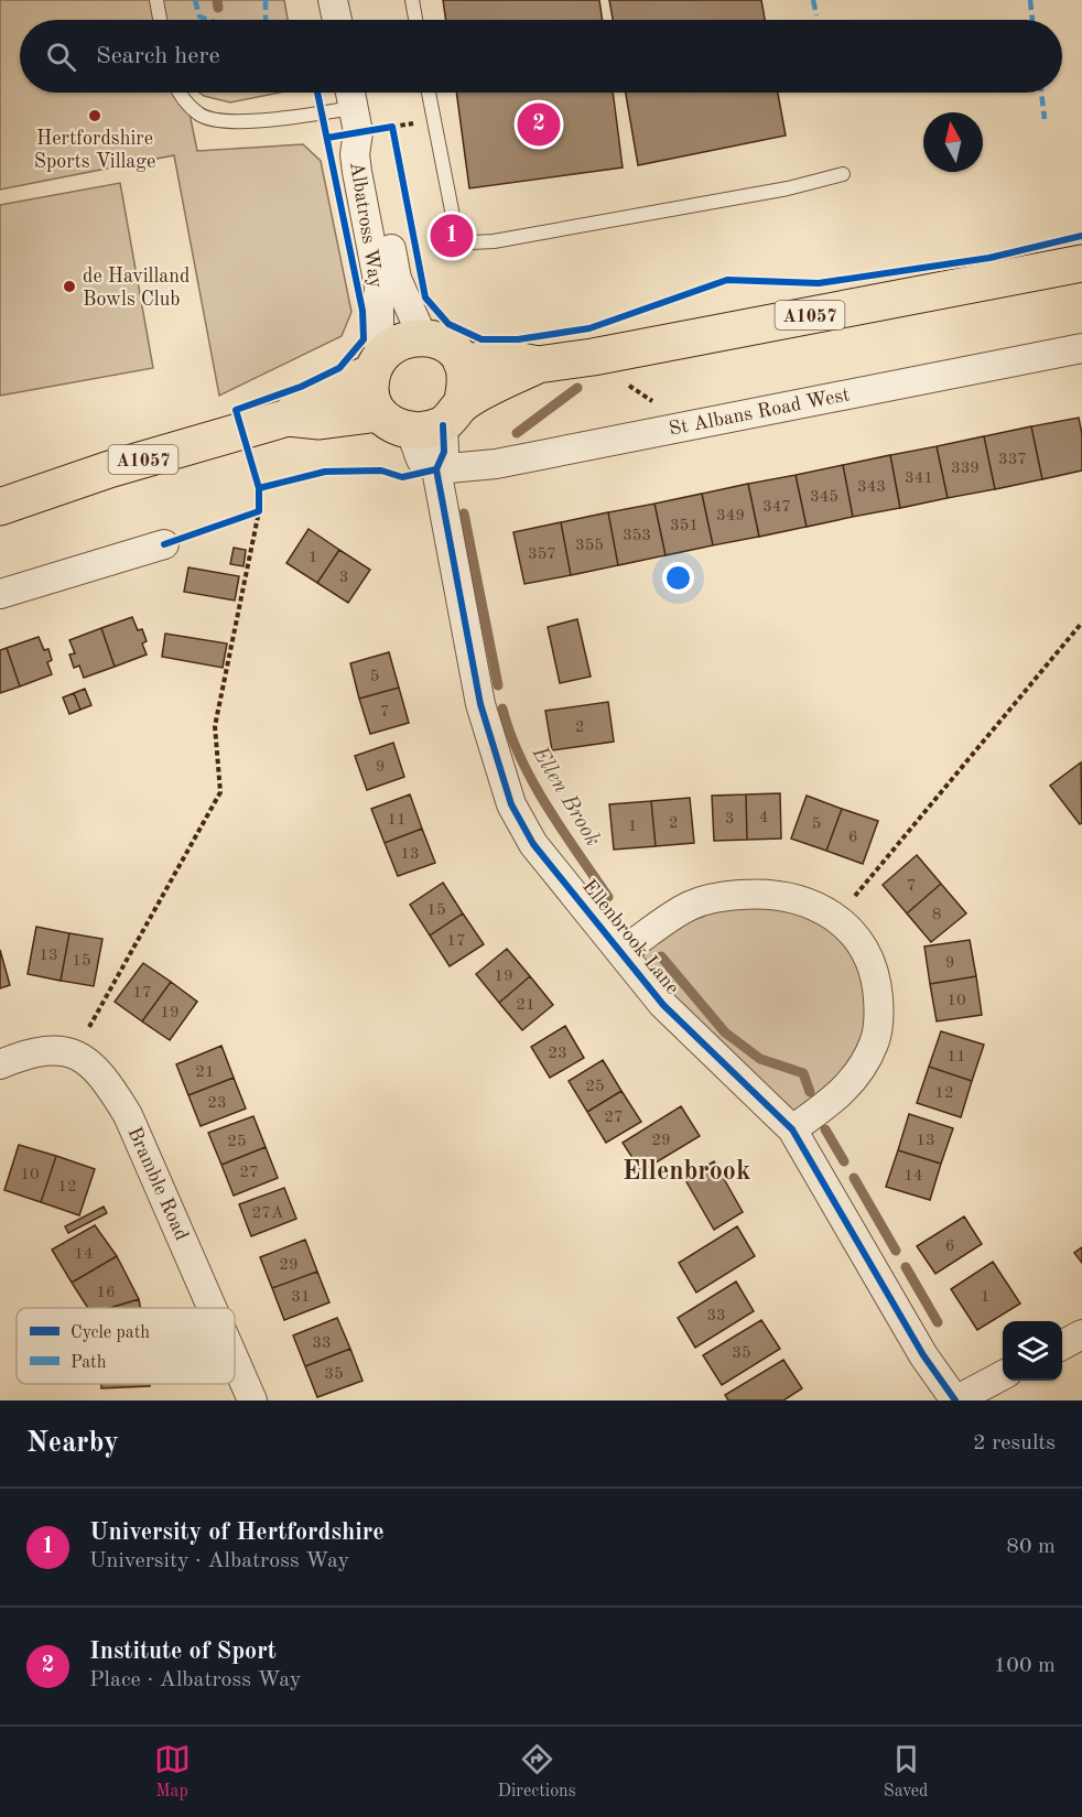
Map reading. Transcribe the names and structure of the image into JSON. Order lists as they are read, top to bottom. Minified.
{"streets":{"main road":["A1057"],"street":["Albatross Way","St Albans Road West","Ellenbrook Lane","Bramble Road"]},"crossings":[["Albatross Way","A1057"],["Albatross Way","Ellenbrook Lane"],["A1057","Ellenbrook Lane"],["St Albans Road West","Ellenbrook Lane"]],"districts":["Ellenbrook"],"water":["Ellen Brook"],"places":["Hertfordshire Sports Village","de Havilland Bowls Club"],"house_numbers":["337","339","341","343","345","347","349","351","353","355","357","1","3","5","7","2","9","4","3","11","2","5","1","6","13","7","15","8","17","13","15","9","19","17","10","21","19","23","11","21","25","12","23","27","29","13","25","27","10","14","12","27A","6","14","29","16","31","1","33","33","35","35"],"legend":["Cycle path","Path"],"north":"top","page":{"search":"Search here","pins":["2","1"],"heading":["Nearby","2 results"],"list":[{"mark":"1","name":"University of Hertfordshire","note":"University · Albatross Way","value":"80 m"},{"mark":"2","name":"Institute of Sport","note":"Place · Albatross Way","value":"100 m"}],"nav":["Map","Directions","Saved"]}}
